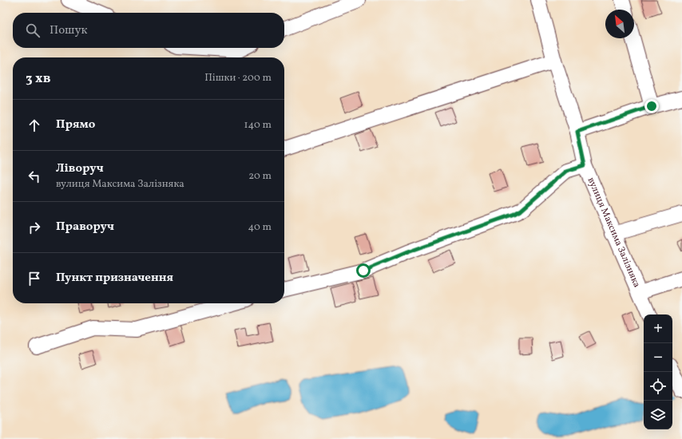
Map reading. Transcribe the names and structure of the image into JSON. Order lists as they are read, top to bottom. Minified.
{"streets":{"street":["вулиця Максима Залізняка"]},"north":"top left","page":{"search":"Пошук","heading":["3 хв","Пішки · 200 m"],"list":[["Прямо","140 m"],["Ліворуч","вулиця Максима Залізняка","20 m"],["Праворуч","40 m"],"Пункт призначення"],"map_buttons":["+","−"]}}
